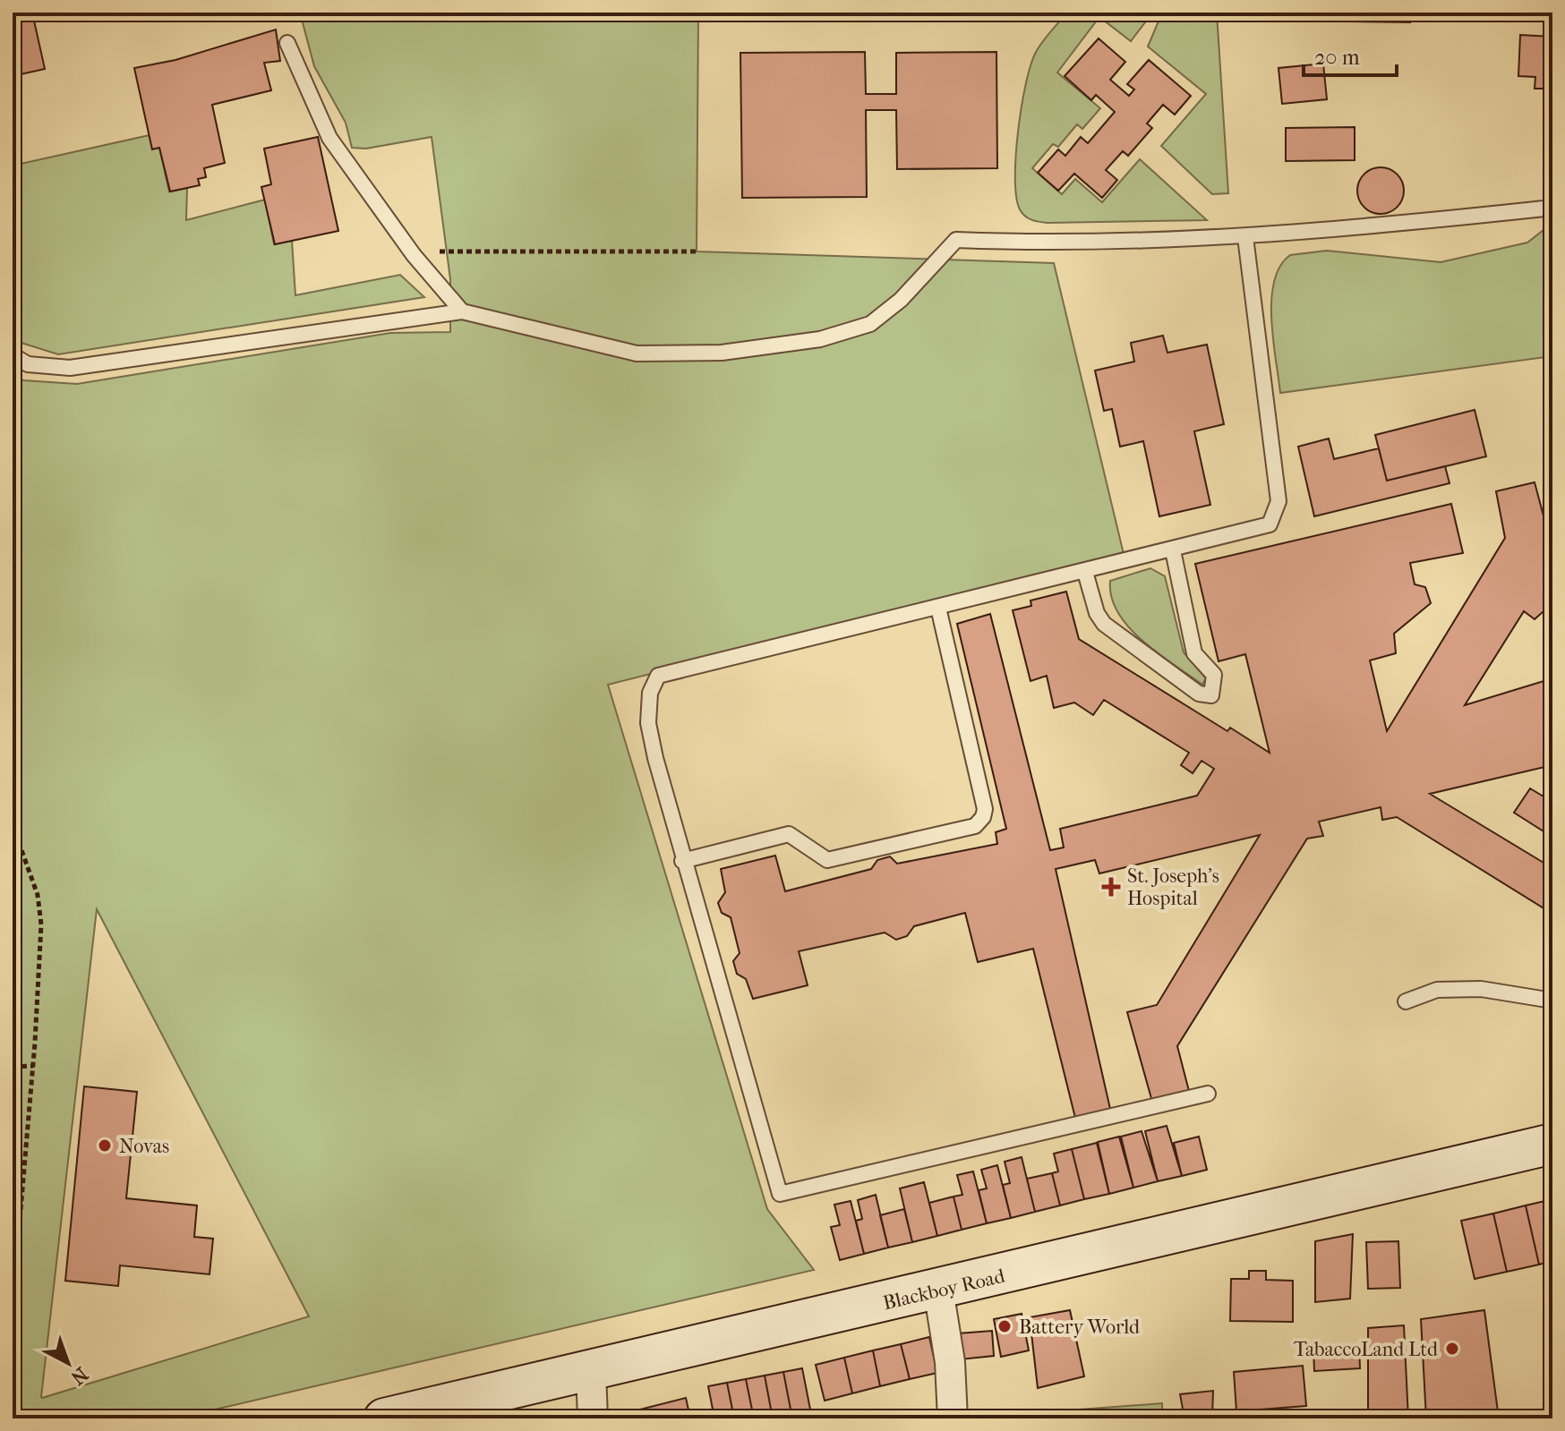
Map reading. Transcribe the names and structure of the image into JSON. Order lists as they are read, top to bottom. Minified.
{"streets":{"main road":["Blackboy Road"]},"places":{"health":["St. Joseph's Hospital"],"other":["Novas","Battery World","TabaccoLand Ltd"]},"scale_bar":"20 m","north":"bottom right"}
